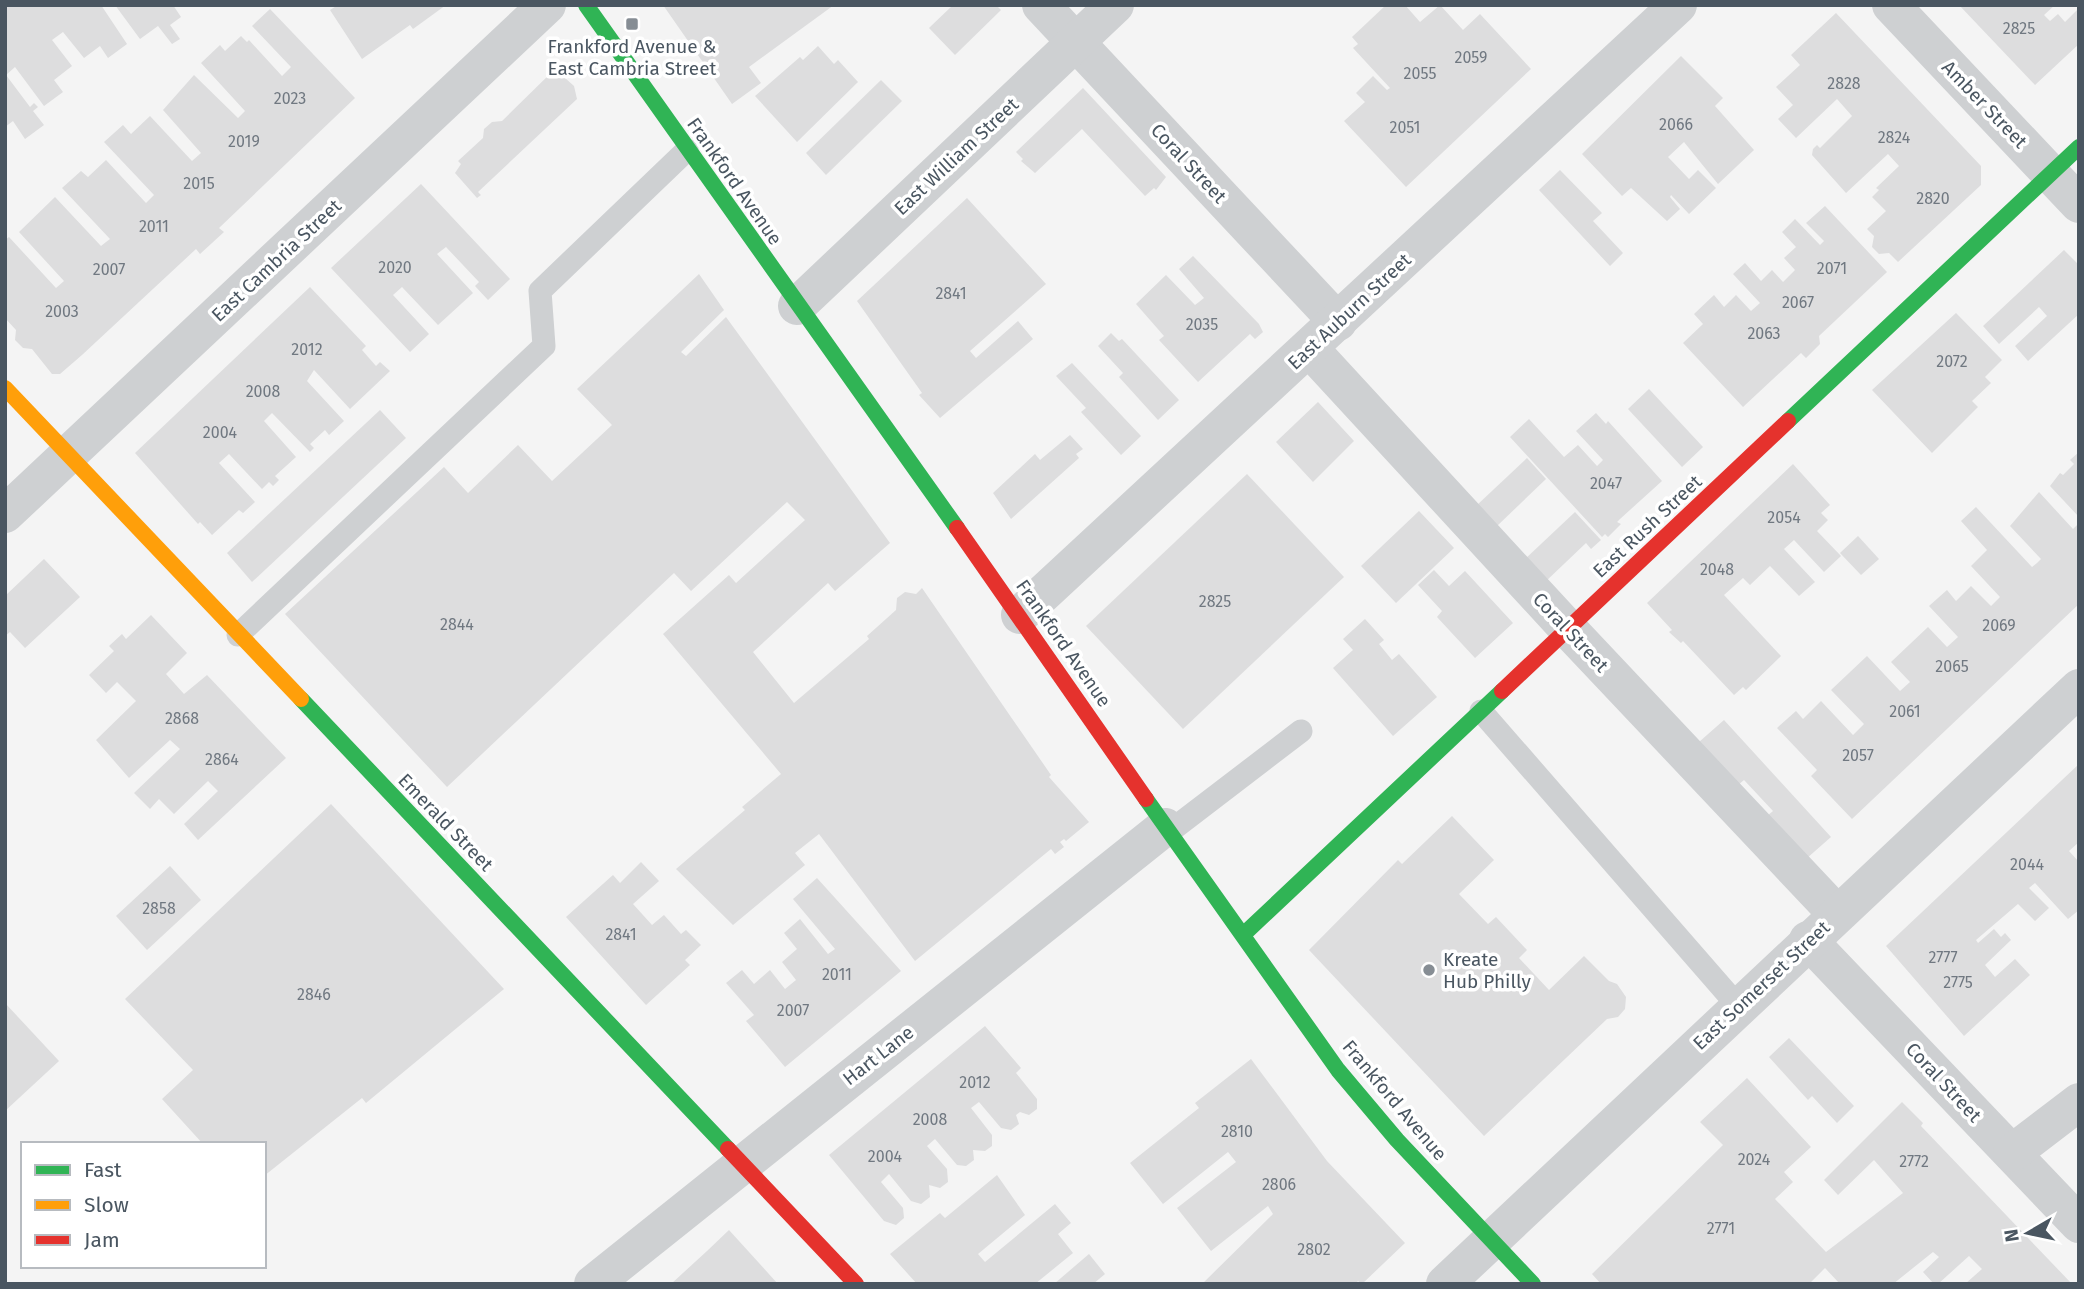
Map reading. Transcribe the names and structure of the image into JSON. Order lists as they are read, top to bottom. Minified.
{"streets":{"street":["Amber Street","East William Street","Coral Street","Frankford Avenue","East Cambria Street","East Auburn Street","East Rush Street","Emerald Street","East Somerset Street","Hart Lane"]},"crossings":[["Amber Street","East Rush Street"],["East William Street","Coral Street"],["East William Street","Frankford Avenue"],["Coral Street","East Auburn Street"],["Coral Street","East Rush Street"],["Coral Street","East Somerset Street"],["Frankford Avenue","East Auburn Street"],["Frankford Avenue","East Rush Street"],["Frankford Avenue","East Somerset Street"],["Frankford Avenue","Hart Lane"],["East Cambria Street","Emerald Street"],["Emerald Street","Hart Lane"]],"places":{"transit":["Frankford Avenue & East Cambria Street"],"other":["Kreate Hub Philly"]},"house_numbers":["2825","2059","2055","2828","2023","2066","2051","2824","2019","2015","2820","2011","2020","2071","2007","2841","2067","2003","2035","2063","2012","2072","2008","2004","2047","2054","2048","2825","2844","2069","2065","2061","2868","2057","2864","2044","2858","2841","2777","2011","2775","2846","2007","2012","2008","2810","2004","2024","2772","2806","2771","2802"],"legend":["Fast","Slow","Jam"],"north":"left"}
